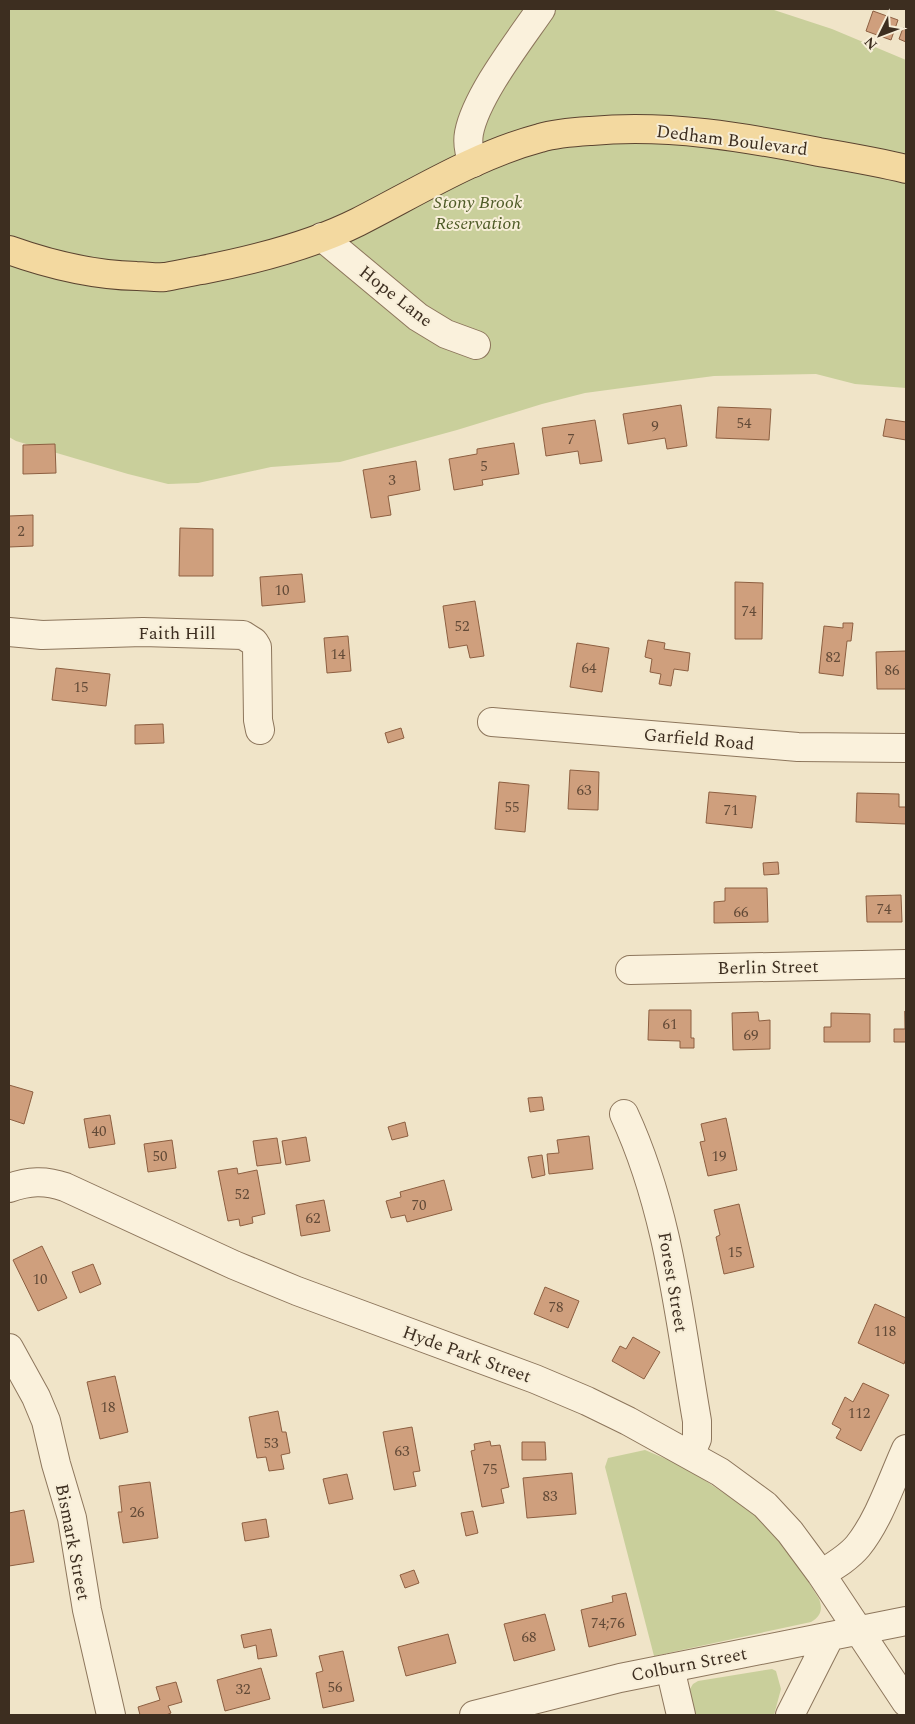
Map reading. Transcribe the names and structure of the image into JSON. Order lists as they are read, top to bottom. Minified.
{"streets":{"main road":["Dedham Boulevard"],"street":["Hope Lane","Faith Hill","Garfield Road","Berlin Street","Forest Street","Hyde Park Street","Bismark Street","Colburn Street"]},"crossings":[["Dedham Boulevard","Hope Lane"],["Forest Street","Hyde Park Street"],["Hyde Park Street","Colburn Street"]],"parks":["Stony Brook Reservation"],"house_numbers":["54","9","7","5","3","2","10","74","52","14","82","64","86","15","63","55","71","74","66","61","69","40","50","19","52","70","62","15","10","78","118","18","112","53","63","75","83","26","74;76","68","56","32"],"north":"bottom left"}
